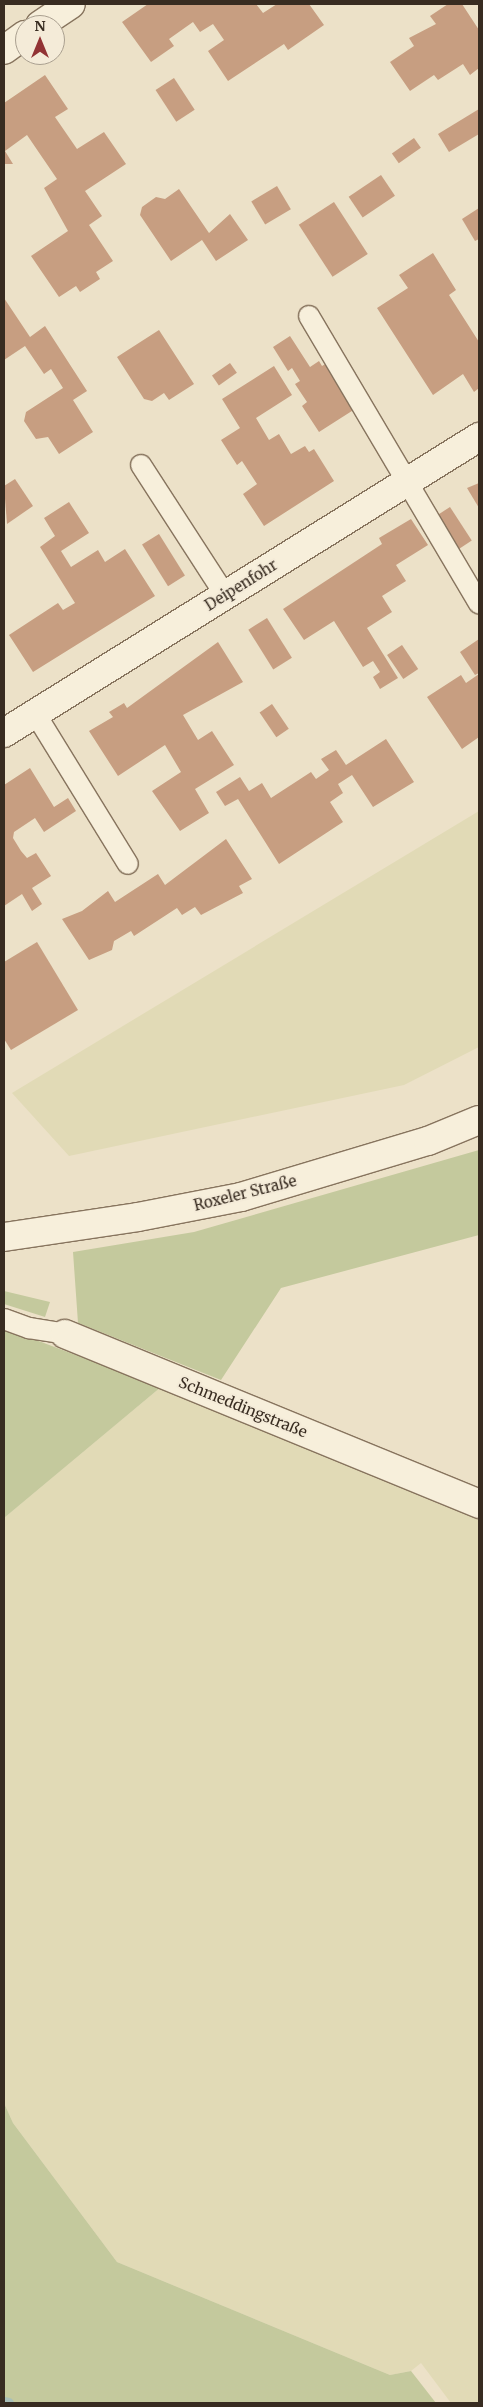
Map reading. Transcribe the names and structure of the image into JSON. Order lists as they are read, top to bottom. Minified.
{"streets":{"street":["Deipenfohr","Roxeler Straße","Schmeddingstraße"]},"north":"top"}
